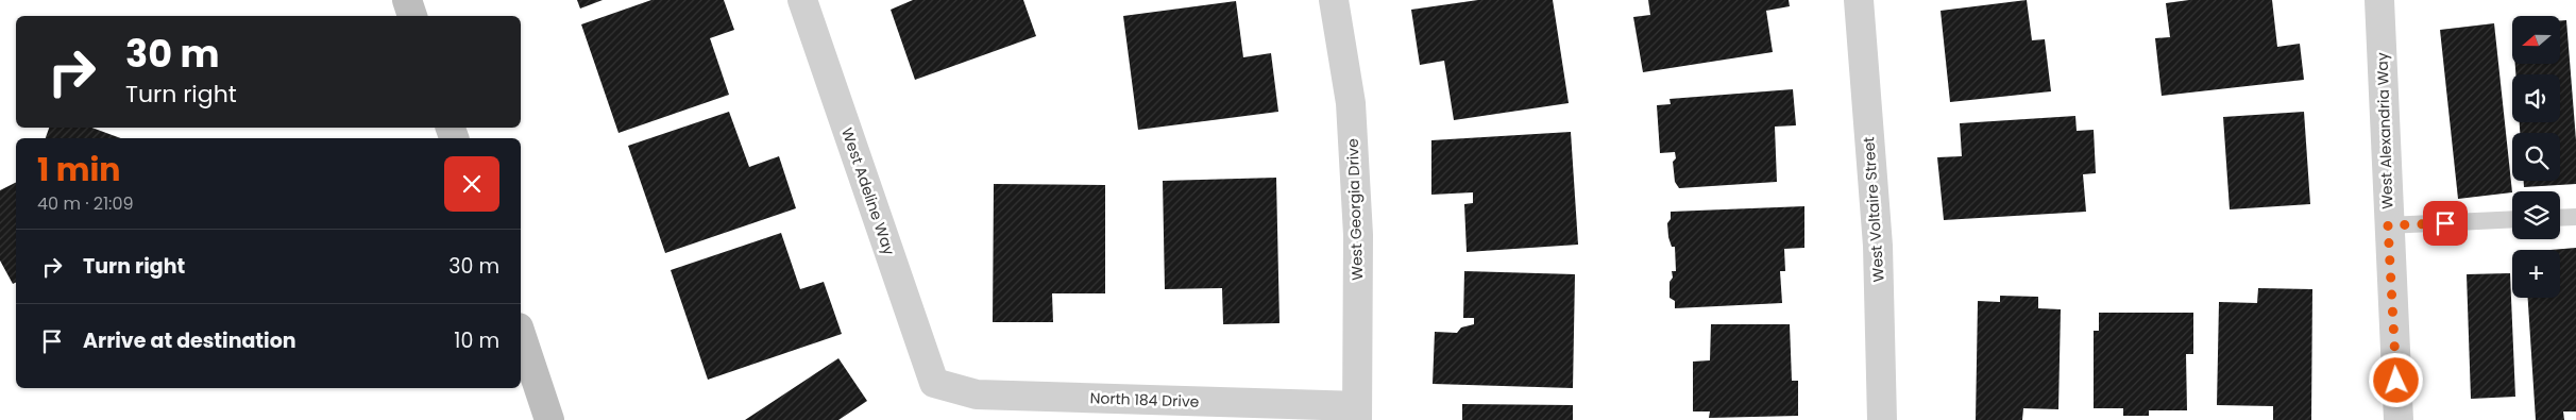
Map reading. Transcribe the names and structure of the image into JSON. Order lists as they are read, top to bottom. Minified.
{"streets":{"street":["West Alexandria Way","West Adeline Way","West Georgia Drive","West Voltaire Street","North 184 Drive"]},"crossings":[["West Adeline Way","North 184 Drive"],["West Georgia Drive","North 184 Drive"]],"north":"left","page":{"map_buttons":"+","turn":["30 m","Turn right"],"heading":["1 min","40 m · 21:09"],"list":[{"name":"Turn right","value":"30 m"},{"name":"Arrive at destination","value":"10 m"}]}}
